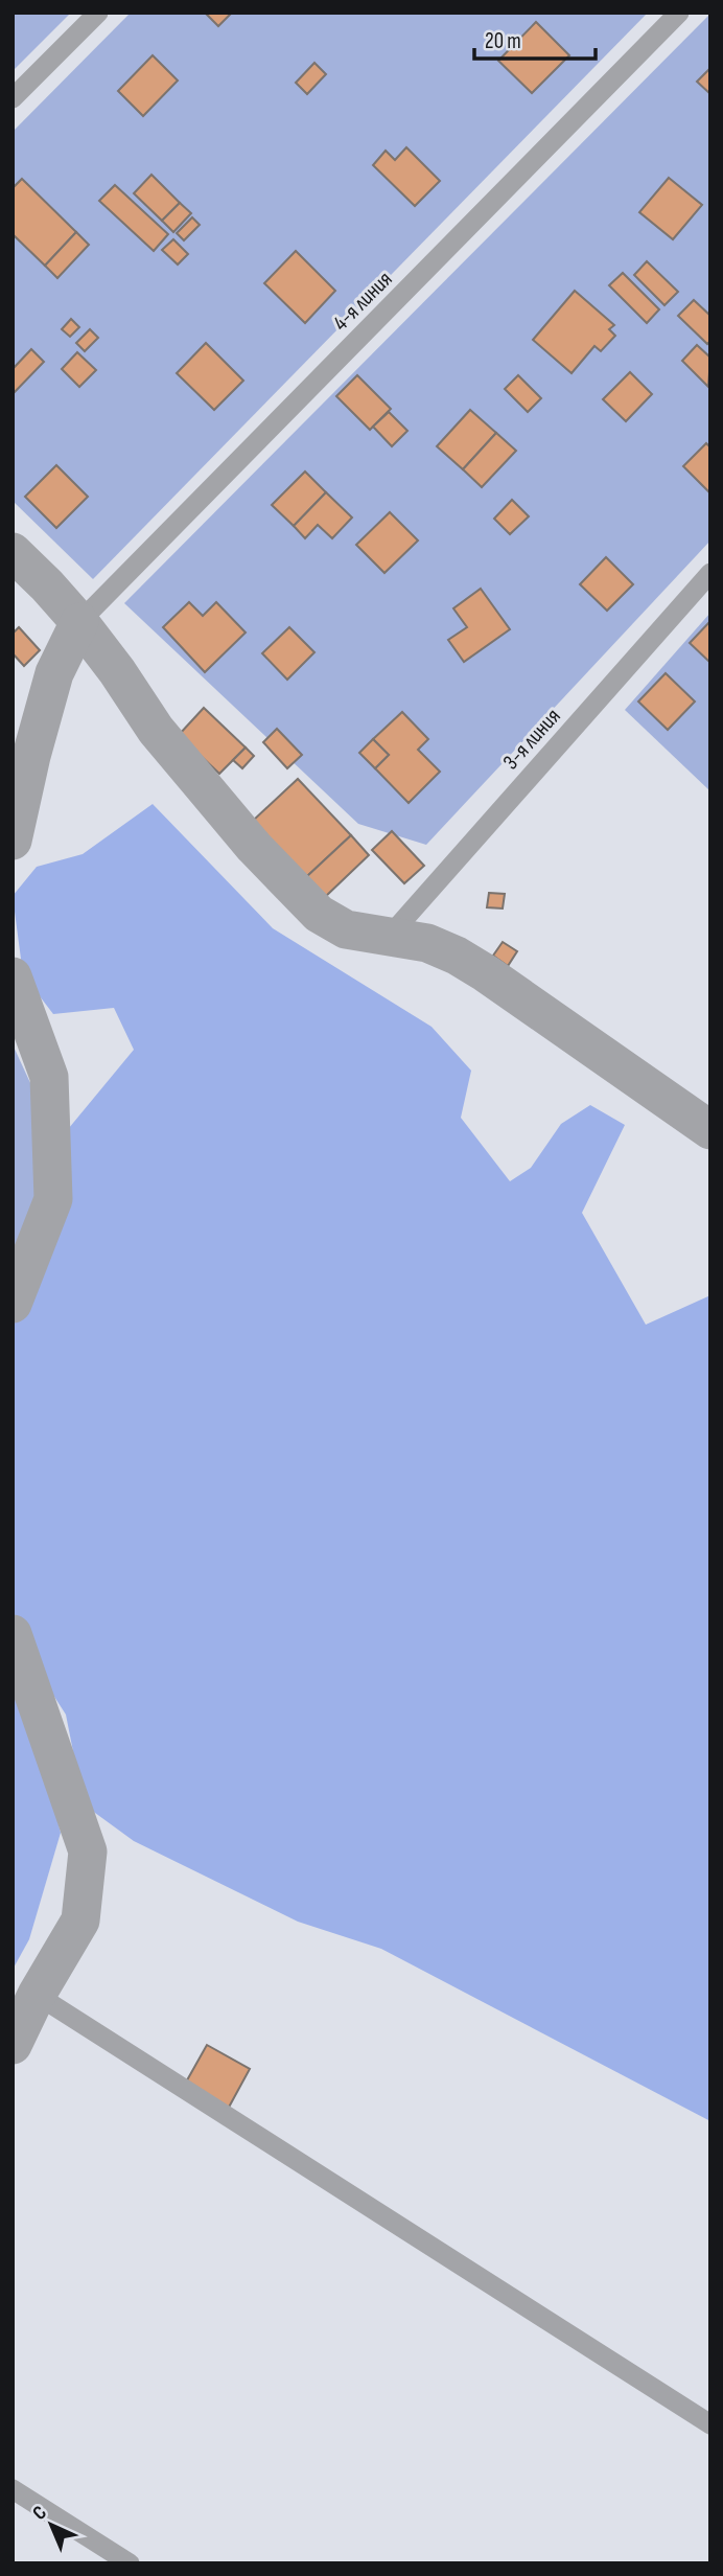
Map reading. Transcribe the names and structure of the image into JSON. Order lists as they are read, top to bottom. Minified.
{"streets":{"lane":["4-я линия","3-я линия"]},"scale_bar":"20 m","north":"top left"}
